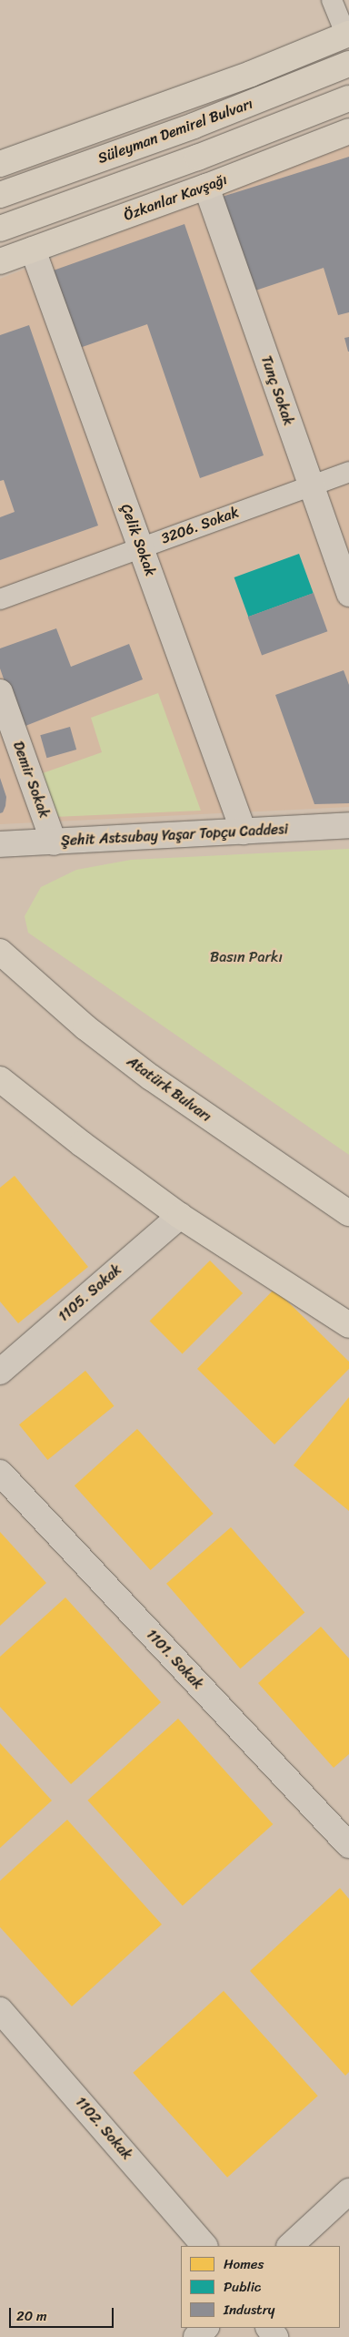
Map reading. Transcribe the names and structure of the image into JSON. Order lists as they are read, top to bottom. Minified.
{"streets":{"main road":["Süleyman Demirel Bulvarı","Özkanlar Kavşağı","Atatürk Bulvarı"],"street":["Tunç Sokak","Çelik Sokak","Demir Sokak","Şehit Astsubay Yaşar Topçu Caddesi","1105. Sokak","1101. Sokak","1102. Sokak"],"lane":["3206. Sokak"]},"crossings":[["Özkanlar Kavşağı","Tunç Sokak"],["Özkanlar Kavşağı","Çelik Sokak"],["Tunç Sokak","3206. Sokak"],["3206. Sokak","Çelik Sokak"],["Çelik Sokak","Şehit Astsubay Yaşar Topçu Caddesi"],["Demir Sokak","Şehit Astsubay Yaşar Topçu Caddesi"]],"parks":["Basın Parkı"],"legend":["Homes","Public","Industry"],"scale_bar":"20 m"}
